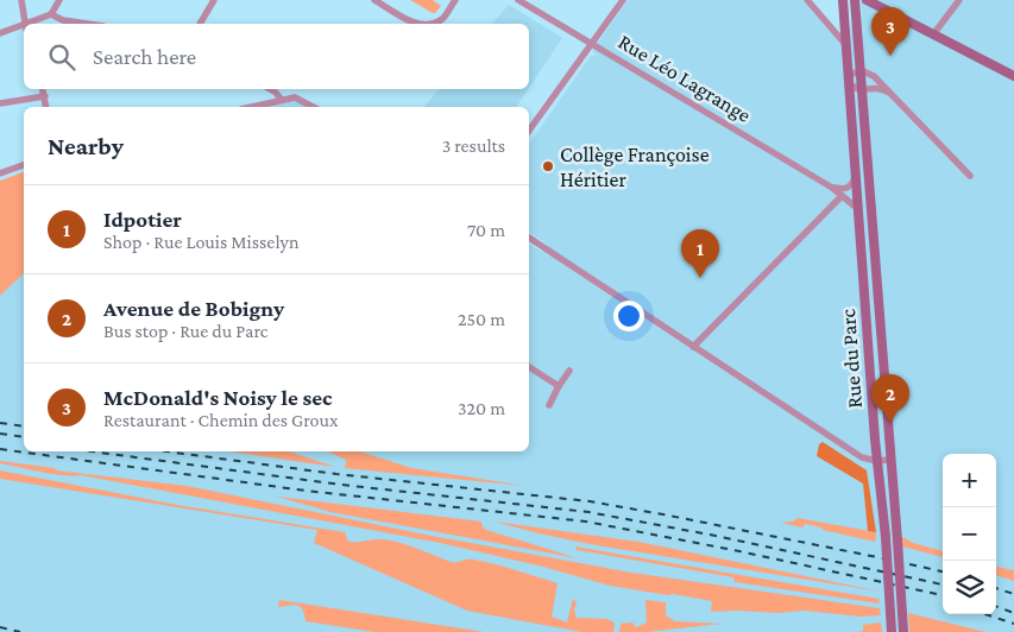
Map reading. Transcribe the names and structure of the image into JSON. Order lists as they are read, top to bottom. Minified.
{"streets":{"main road":["Rue du Parc"],"street":["Rue Léo Lagrange"]},"crossings":[["Rue Léo Lagrange","Rue du Parc"]],"places":["Collège Françoise Héritier"],"page":{"pins":["3","1","2"],"search":"Search here","heading":["Nearby","3 results"],"list":[{"mark":"1","name":"Idpotier","note":"Shop · Rue Louis Misselyn","value":"70 m"},{"mark":"2","name":"Avenue de Bobigny","note":"Bus stop · Rue du Parc","value":"250 m"},{"mark":"3","name":"McDonald's Noisy le sec","note":"Restaurant · Chemin des Groux","value":"320 m"}],"map_buttons":["+","−"]}}
